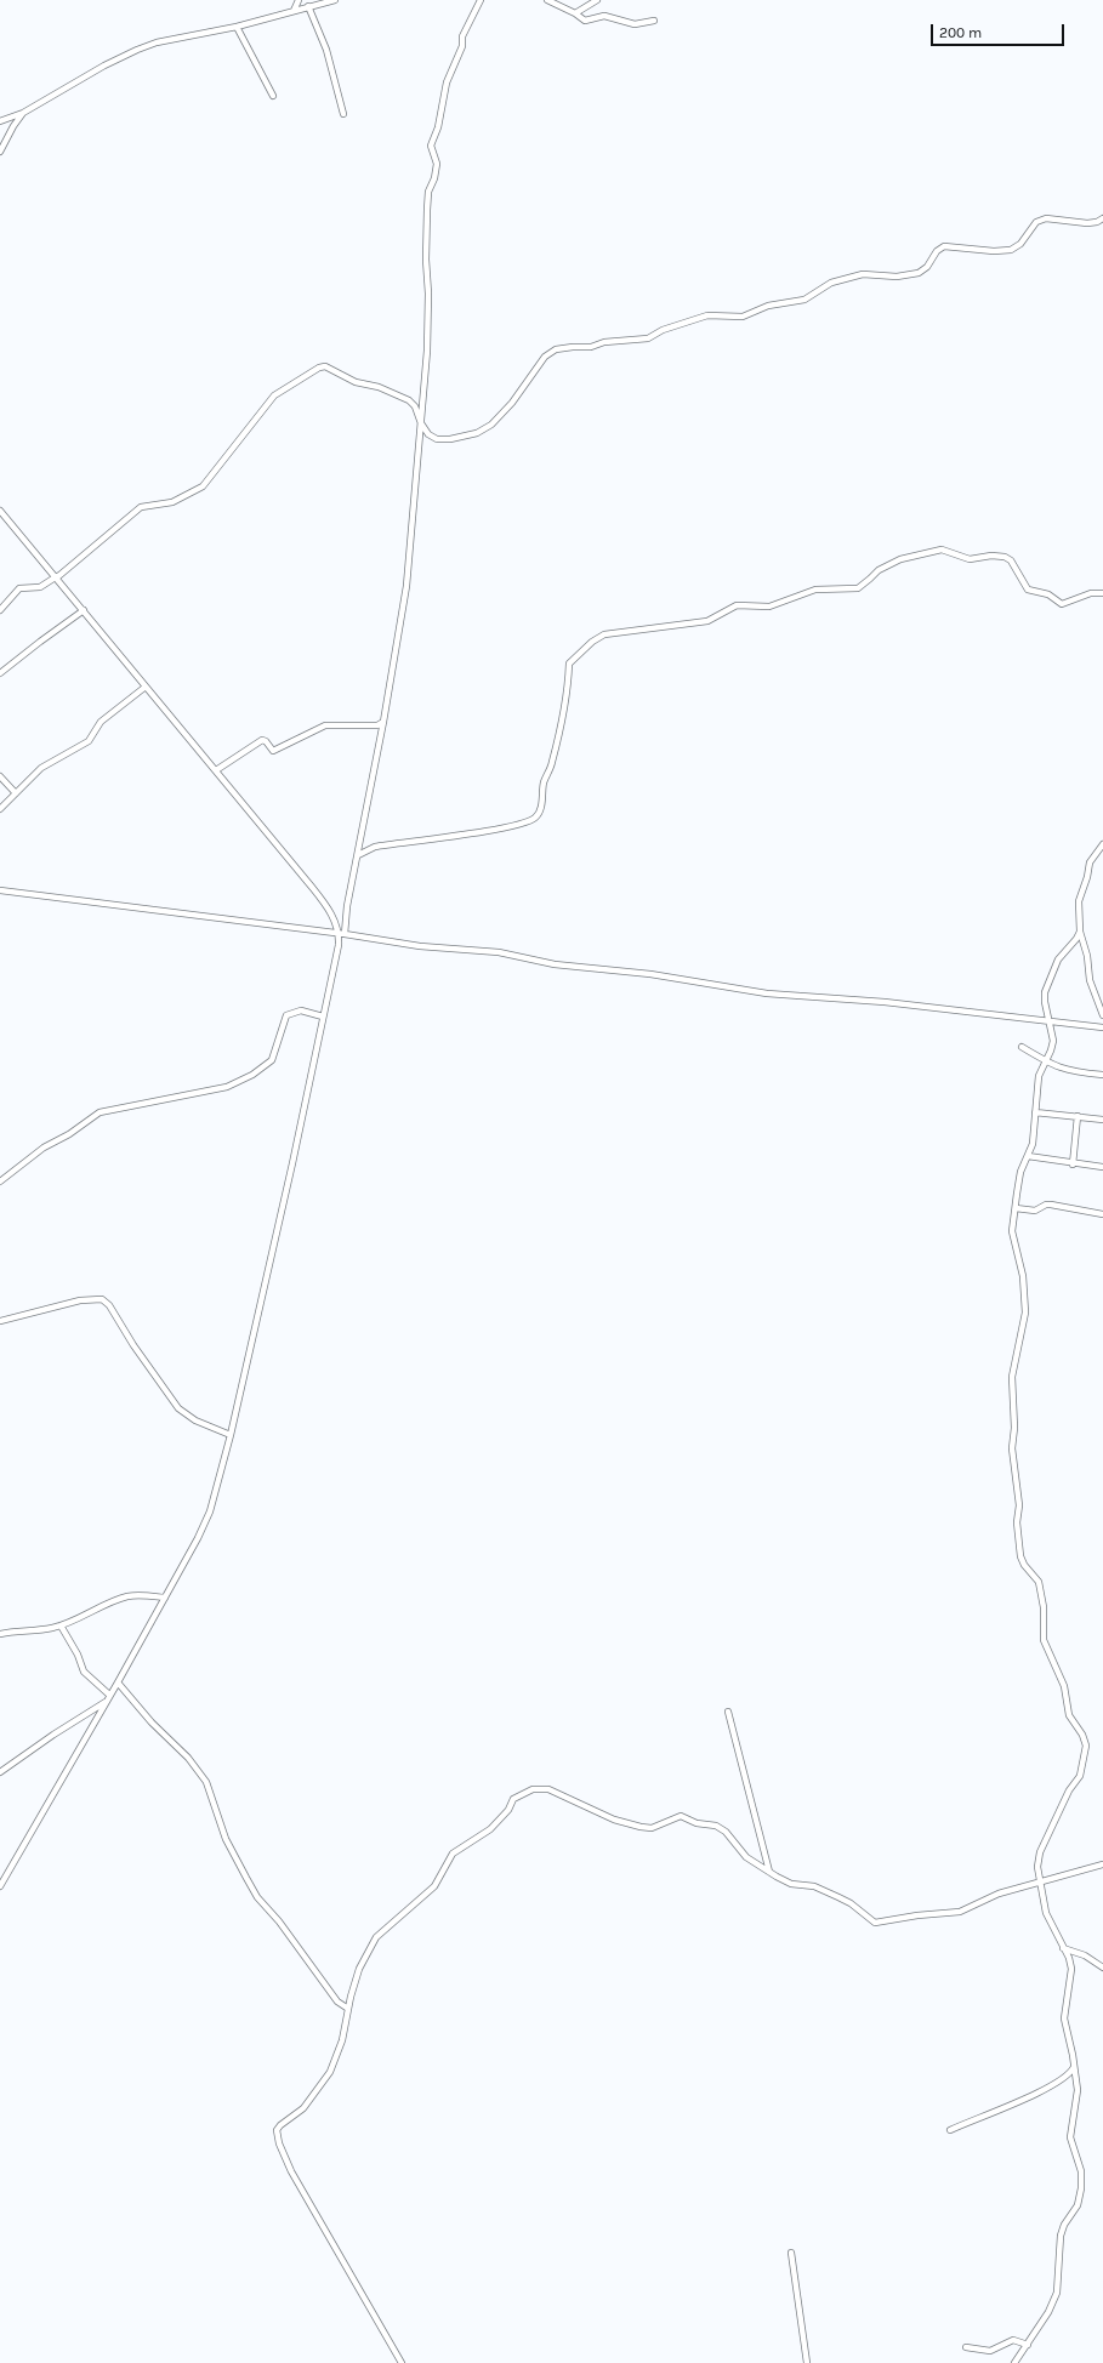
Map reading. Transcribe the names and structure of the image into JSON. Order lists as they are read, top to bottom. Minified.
{"scale_bar":"200 m"}
